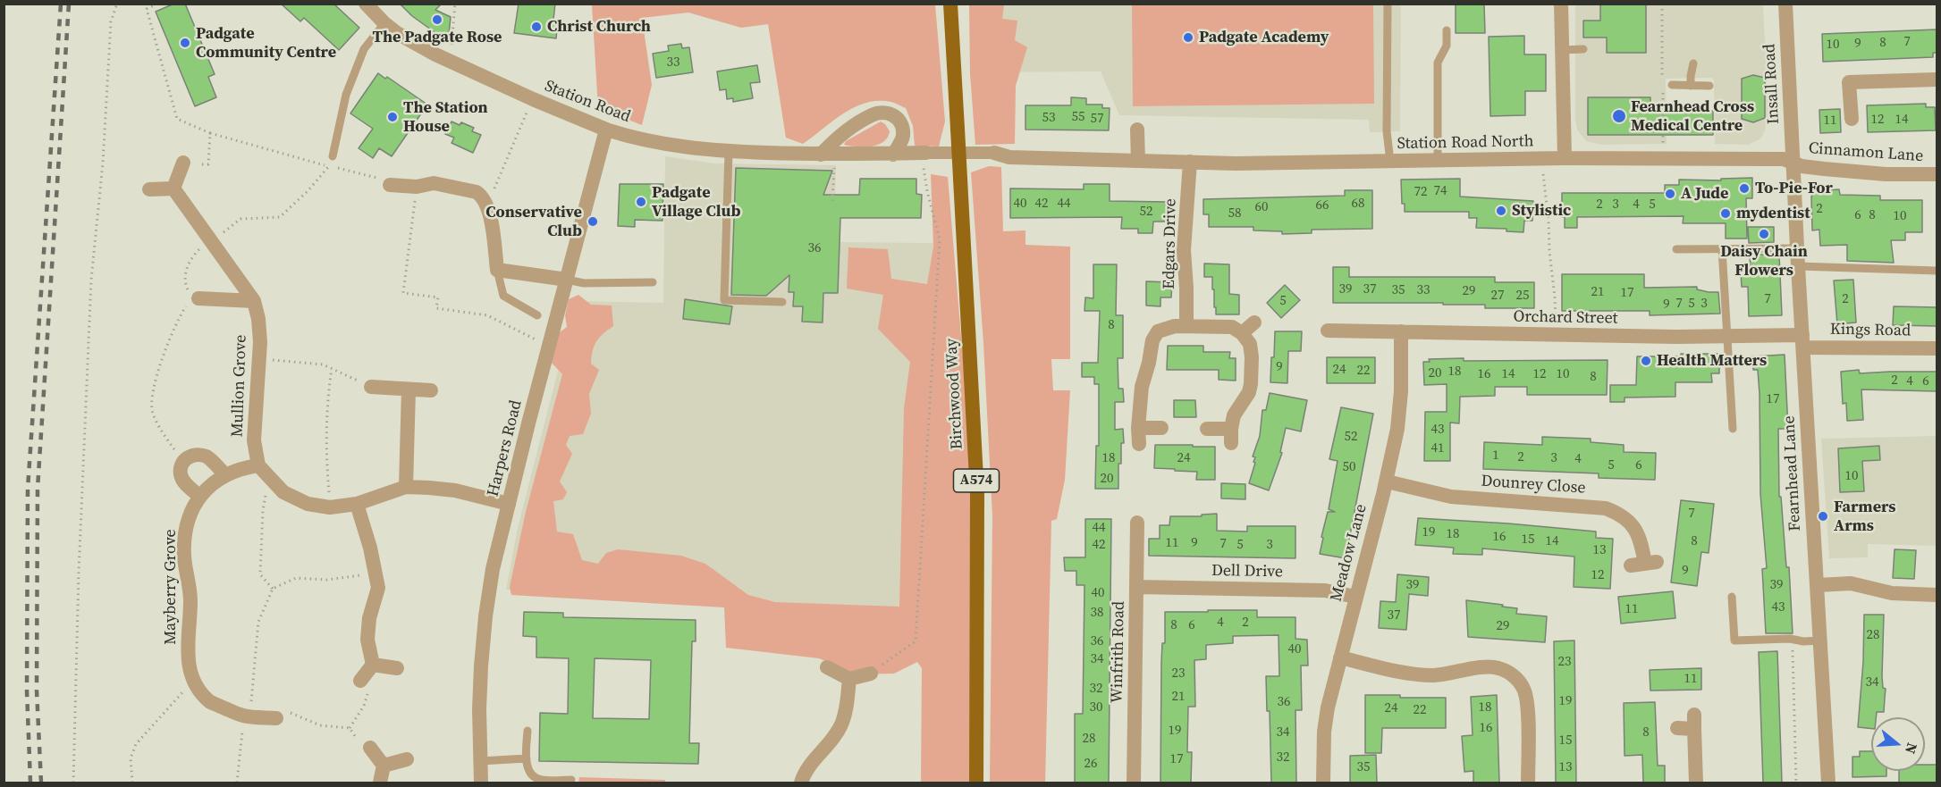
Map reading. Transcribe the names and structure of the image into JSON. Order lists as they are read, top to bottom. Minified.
{"streets":{"main road":["Birchwood Way","A574"],"street":["Insall Road","Station Road","Station Road North","Cinnamon Lane","Edgars Drive","Orchard Street","Kings Road","Mullion Grove","Harpers Road","Fearnhead Lane","Dounrey Close","Meadow Lane","Dell Drive","Mayberry Grove","Winfrith Road"]},"crossings":[["Insall Road","Station Road North"],["Insall Road","Cinnamon Lane"],["Insall Road","Fearnhead Lane"],["Station Road","Harpers Road"],["Station Road North","Cinnamon Lane"],["Station Road North","Edgars Drive"],["Station Road North","Fearnhead Lane"],["Cinnamon Lane","Fearnhead Lane"],["Orchard Street","Kings Road"],["Orchard Street","Fearnhead Lane"],["Orchard Street","Meadow Lane"],["Kings Road","Fearnhead Lane"],["Mullion Grove","Mayberry Grove"],["Dounrey Close","Meadow Lane"],["Meadow Lane","Dell Drive"],["Dell Drive","Winfrith Road"]],"places":["The Padgate Rose","Christ Church","Padgate Academy","Padgate Community Centre","Fearnhead Cross Medical Centre","The Station House","To-Pie-For","A Jude","Padgate Village Club","Stylistic","mydentist","Conservative Club","Daisy Chain Flowers","Health Matters","Farmers Arms"],"house_numbers":["7","8","9","10","33","55","53","57","12","14","11","74","72","40","42","44","68","2","3","4","5","66","60","2","52","58","6","8","10","36","39","37","35","33","29","21","17","27","25","7","2","5","7","5","3","9","8","9","24","22","18","20","16","14","12","10","8","2","4","6","17","43","52","41","1","2","18","24","3","4","5","6","50","10","20","7","44","19","18","16","15","14","8","11","9","7","42","5","3","13","9","12","39","39","40","43","11","38","37","4","2","8","6","29","28","36","40","34","23","23","11","34","32","21","19","36","30","18","24","22","16","19","34","8","28","15","32","17","26","35","13"],"north":"right"}
